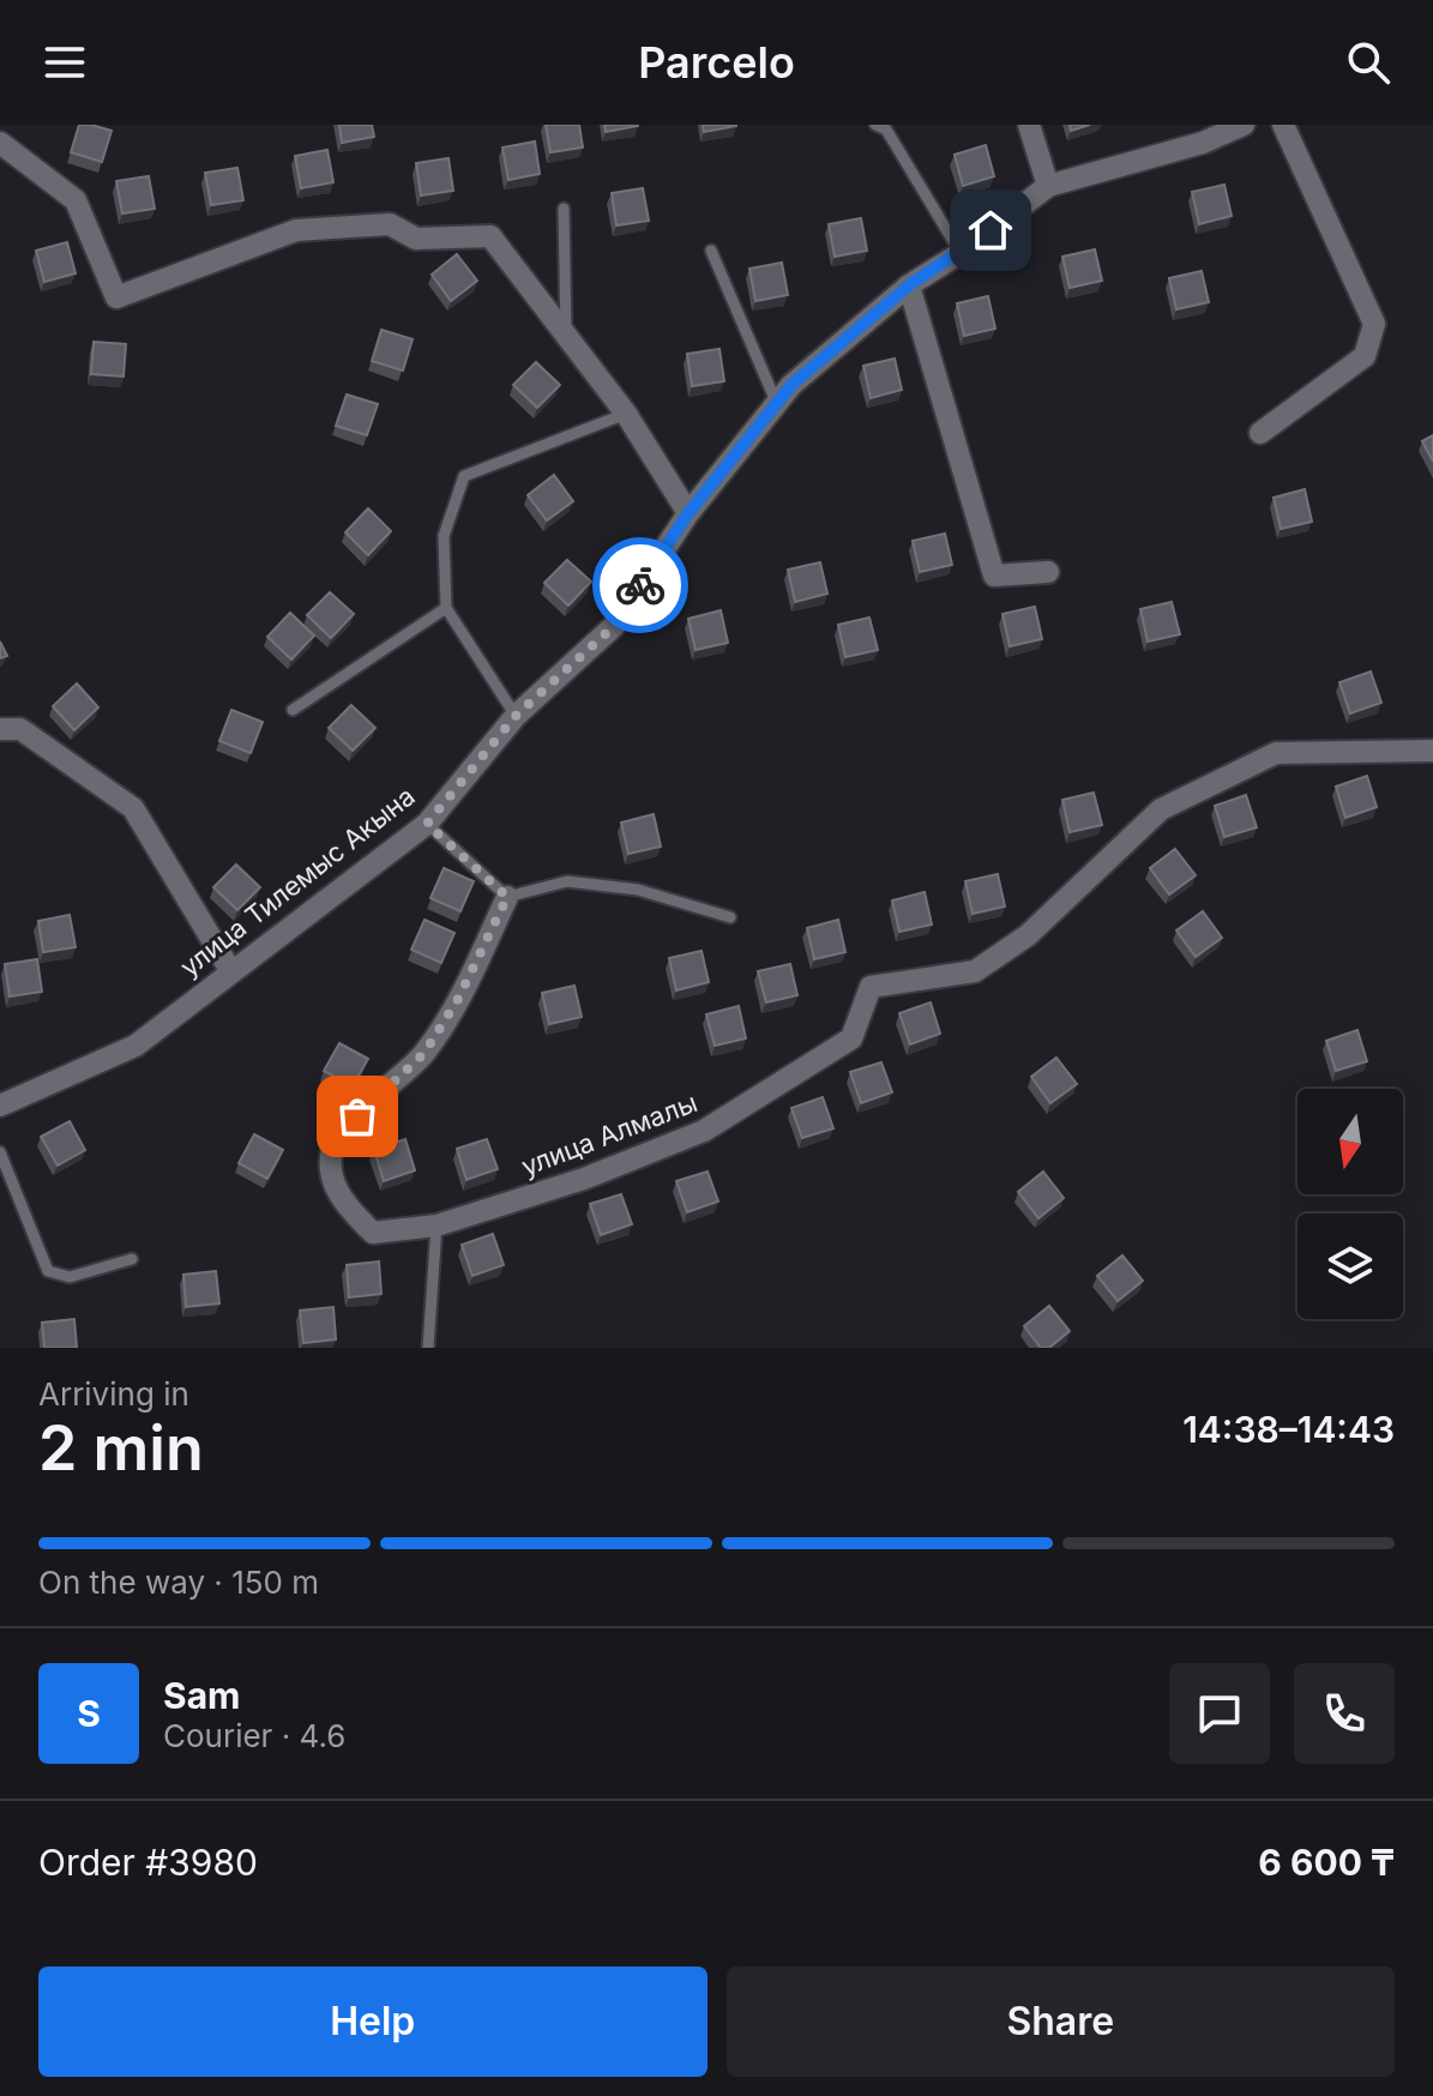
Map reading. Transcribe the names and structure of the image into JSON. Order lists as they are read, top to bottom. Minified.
{"streets":{"street":["улица Тилемыс Акына","улица Алмалы"]},"north":"bottom","page":{"header":"Parcelo","heading":["2 min","Arriving in","14:38–14:43"],"panel":["Sam","Courier · 4.6","Order #3980","6 600 ₸"],"bar":"On the way · 150 m","round":"S","buttons":["Help","Share"]}}
